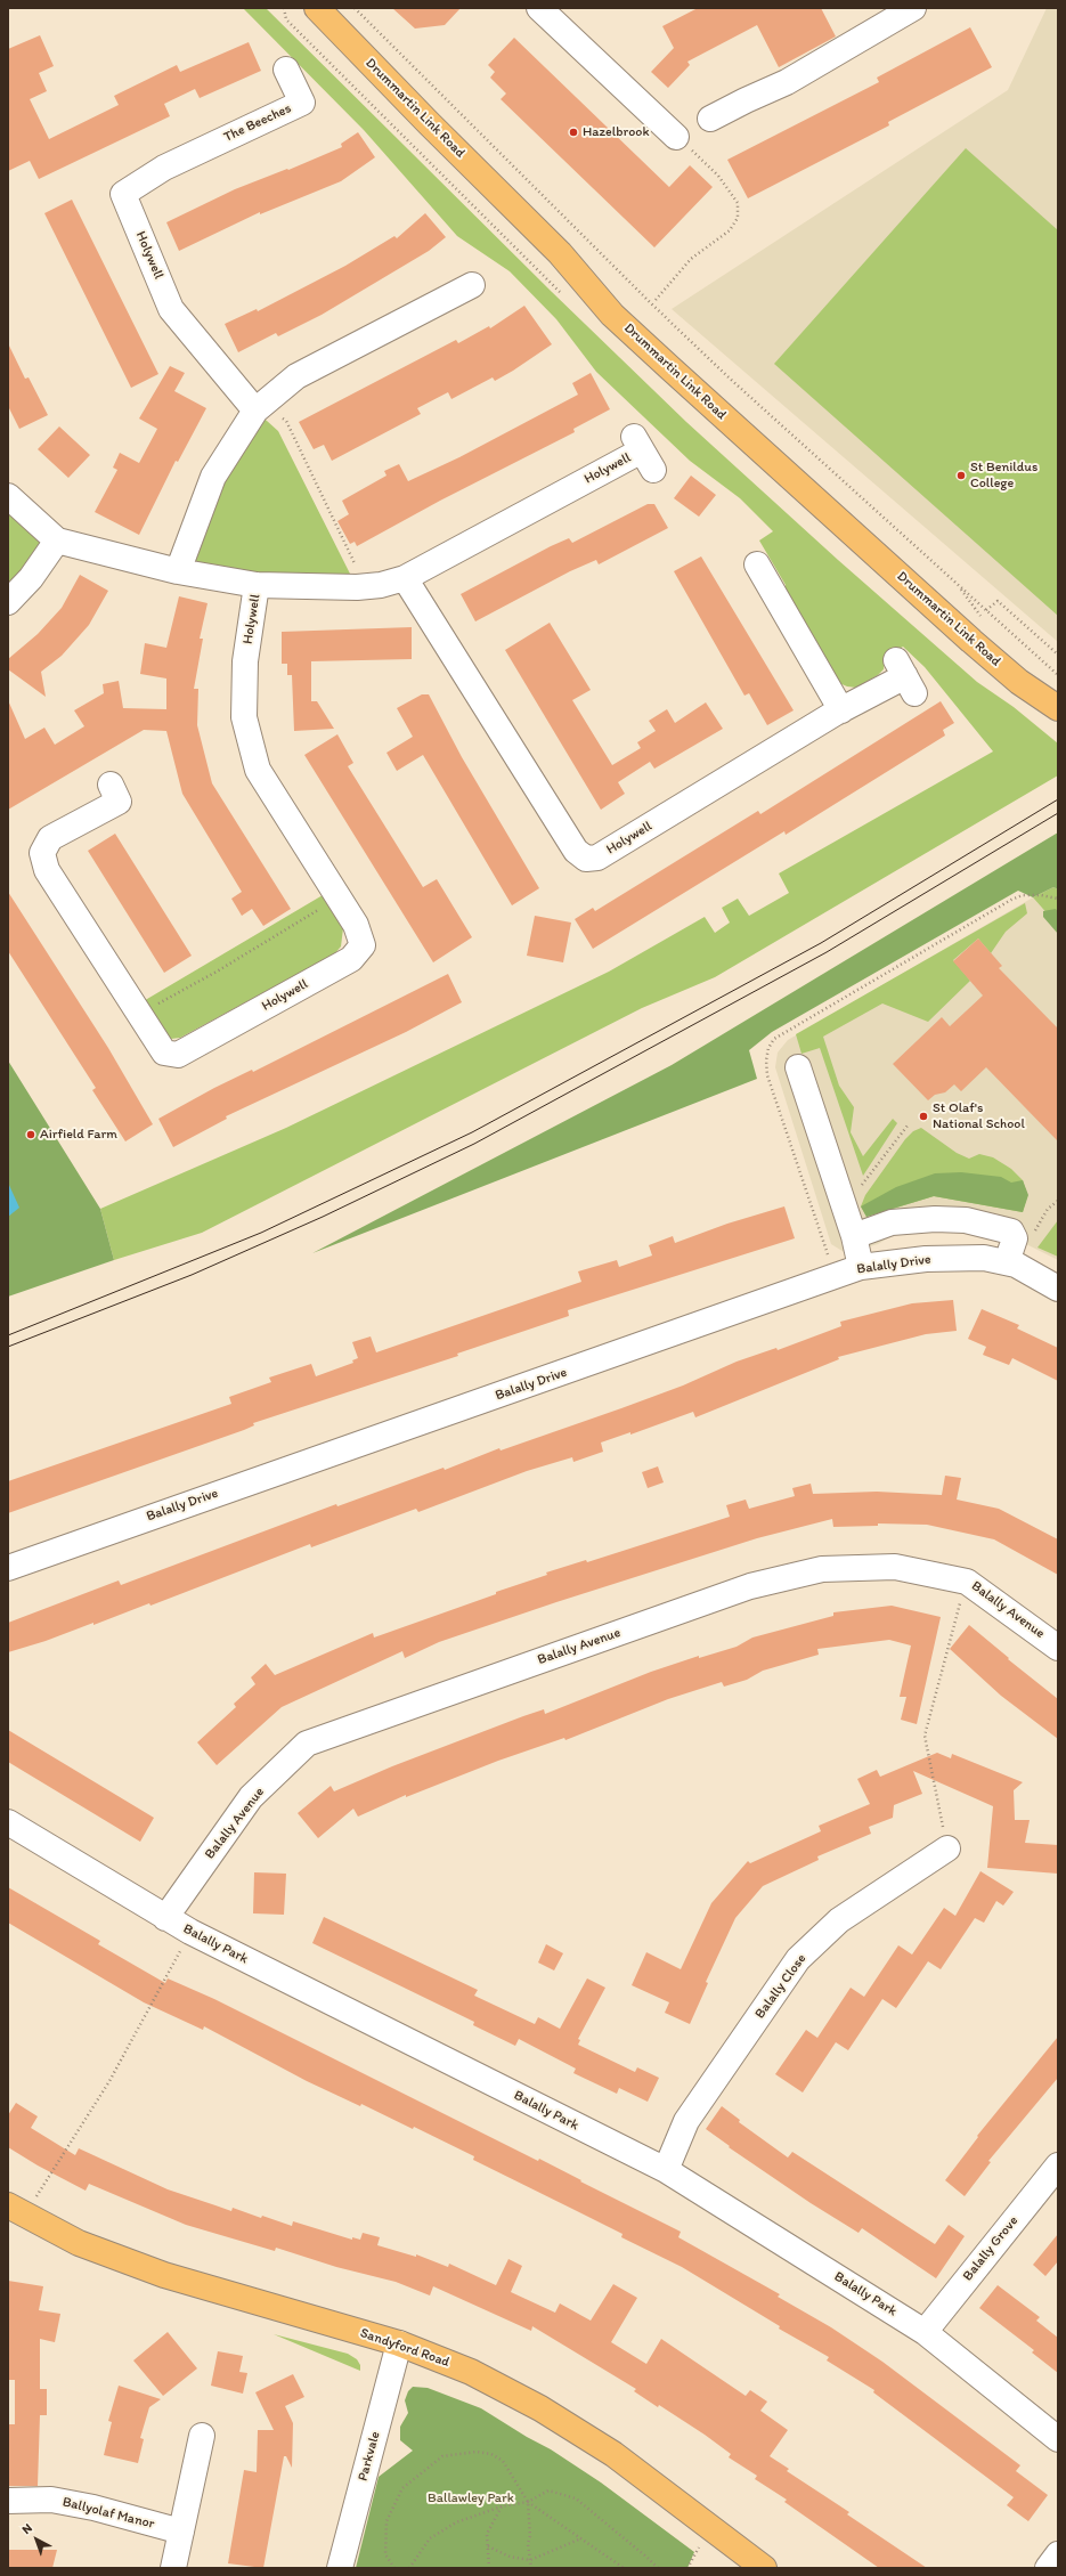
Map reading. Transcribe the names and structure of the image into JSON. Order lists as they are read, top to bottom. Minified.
{"streets":{"main road":["Drummartin Link Road","Sandyford Road"],"street":["The Beeches","Holywell","Balally Drive","Balally Avenue","Balally Park","Balally Close","Balally Grove","Parkvale","Ballyolaf Manor"]},"crossings":[["The Beeches","Holywell"],["Balally Avenue","Balally Park"],["Balally Park","Balally Close"],["Balally Park","Balally Grove"],["Sandyford Road","Parkvale"]],"parks":["Ballawley Park"],"places":["Hazelbrook","St Benildus College","St Olaf's National School","Airfield Farm"],"north":"top left"}
